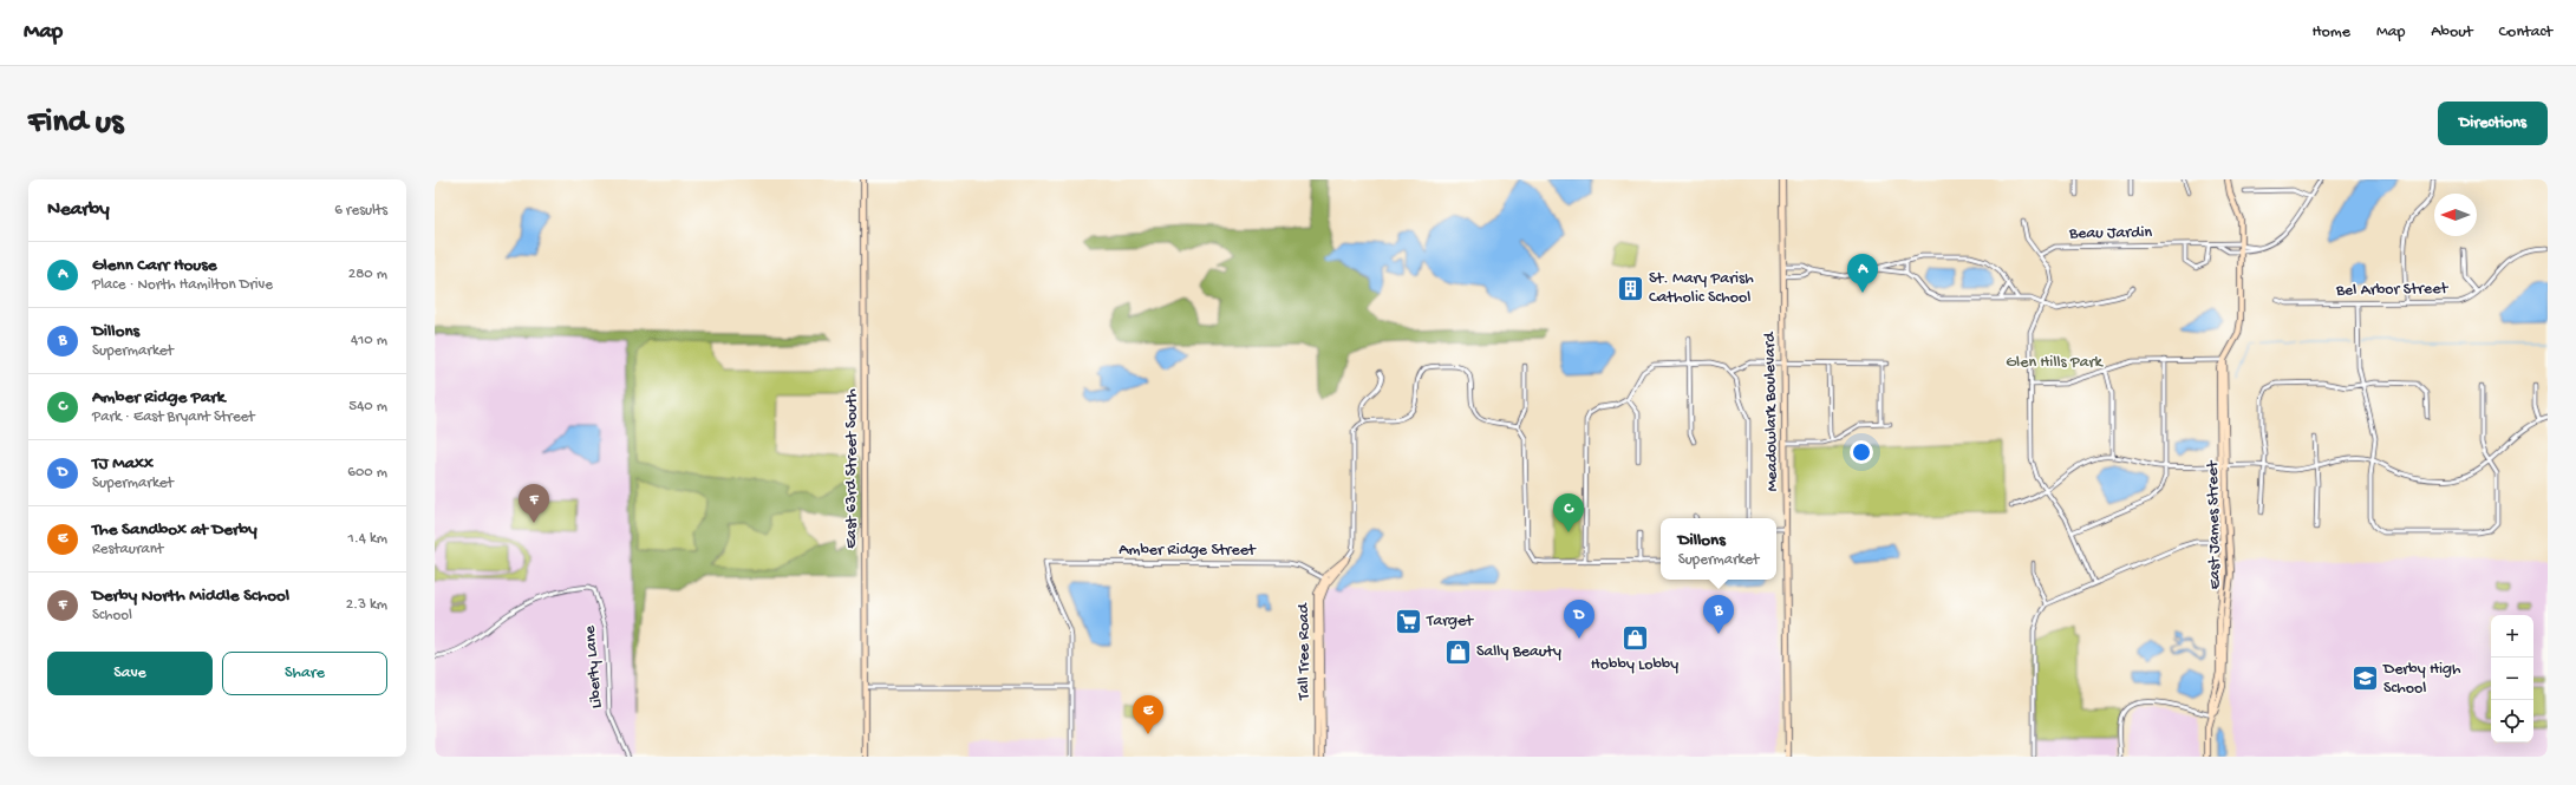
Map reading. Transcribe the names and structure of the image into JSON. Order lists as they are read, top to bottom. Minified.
{"streets":{"street":["Beau Jardin","Bel Arbor Street","Meadowlark Boulevard","East 63rd Street South","East James Street","Amber Ridge Street","Tall Tree Road","Liberty Lane"]},"crossings":[["Beau Jardin","East James Street"],["Amber Ridge Street","Tall Tree Road"]],"parks":["Glen Hills Park"],"places":{"building":["St. Mary Parish Catholic School"],"supermarket":["Target"],"shop":["Hobby Lobby","Sally Beauty"],"school or university":["Derby High School"]},"north":"left","page":{"header":"Map","nav":["Home","Map","About","Contact"],"buttons":["Directions",["Save","Share"]],"title":"Find us","heading":["Nearby","6 results"],"list":[{"mark":"A","name":"Glenn Carr House","note":"Place · North Hamilton Drive","value":"280 m"},{"mark":"B","name":"Dillons","note":"Supermarket","value":"410 m"},{"mark":"C","name":"Amber Ridge Park","note":"Park · East Bryant Street","value":"540 m"},{"mark":"D","name":"TJ Maxx","note":"Supermarket","value":"600 m"},{"mark":"E","name":"The Sandbox at Derby","note":"Restaurant","value":"1.4 km"},{"mark":"F","name":"Derby North Middle School","note":"School","value":"2.3 km"}],"pins":["A","F","C","B","D","E"],"popup":["Dillons","Supermarket"],"map_buttons":["+","−"]}}
